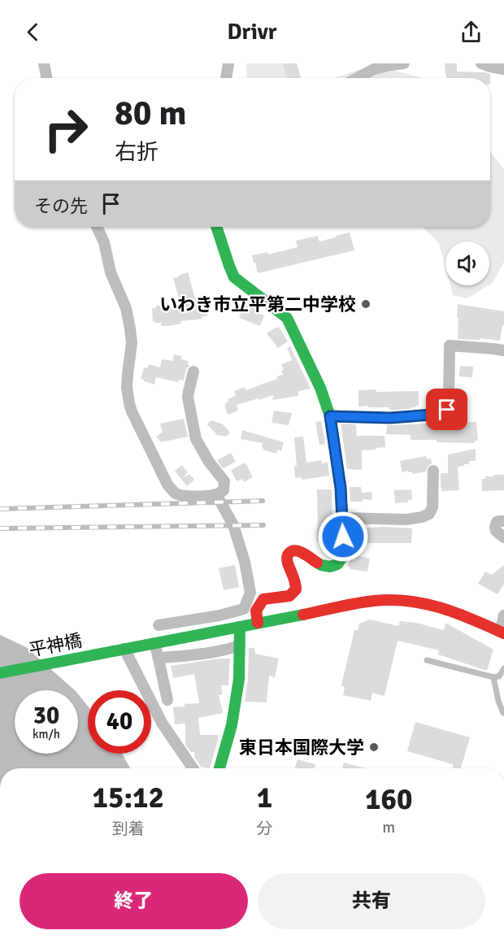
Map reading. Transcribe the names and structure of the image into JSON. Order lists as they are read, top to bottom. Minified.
{"streets":{"street":["平神橋"]},"places":["いわき市立平第二中学校","東日本国際大学"],"page":{"header":"Drivr","turn":["80 m","右折"],"then":"その先","speed":"30 km/h","limit":"40","eta":["15:12","到着","1","分","160","m"],"buttons":["終了","共有"]}}
